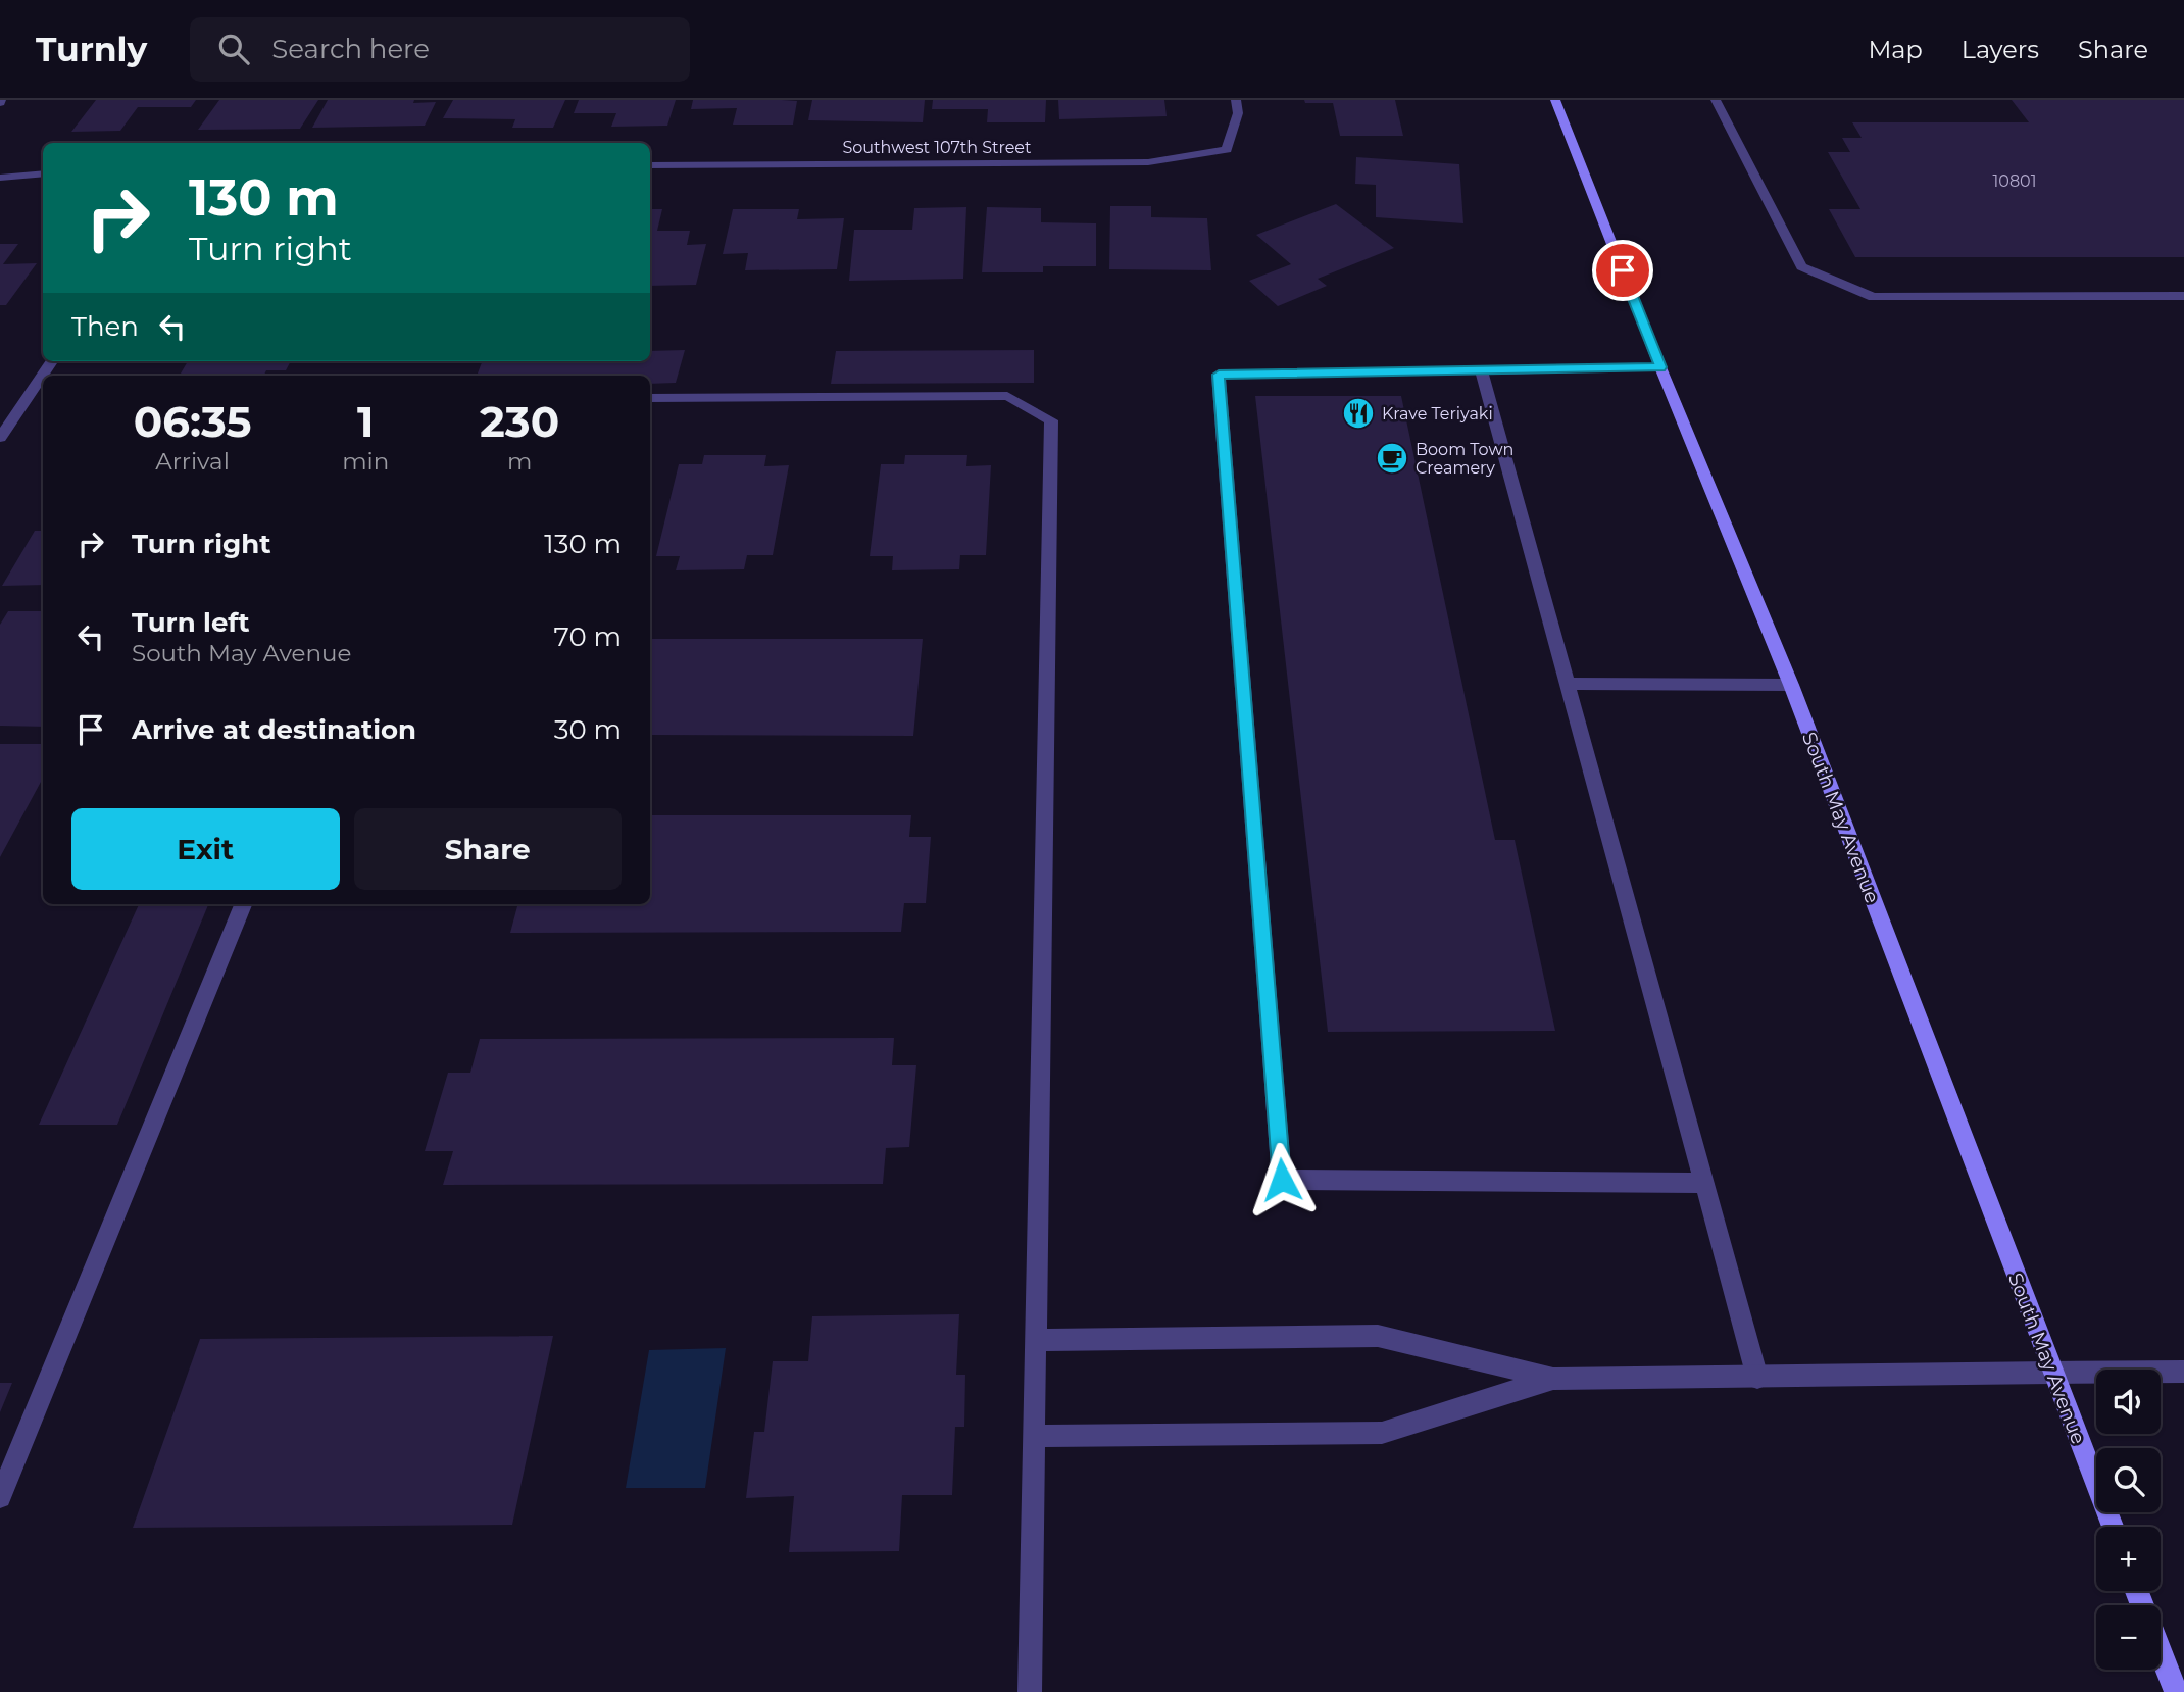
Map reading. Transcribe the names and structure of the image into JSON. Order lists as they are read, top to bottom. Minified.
{"streets":{"main road":["South May Avenue"],"street":["Southwest 107th Street"]},"places":{"restaurant":["Krave Teriyaki"],"cafe":["Boom Town Creamery"]},"house_numbers":["10801"],"page":{"header":"Turnly","search":"Search here","nav":["Map","Layers","Share"],"turn":["130 m","Turn right"],"then":"Then","eta":["06:35","Arrival","1","min","230","m"],"list":[{"name":"Turn right","value":"130 m"},{"name":"Turn left","note":"South May Avenue","value":"70 m"},{"name":"Arrive at destination","value":"30 m"}],"buttons":["Exit","Share"],"map_buttons":["+","−"]}}
